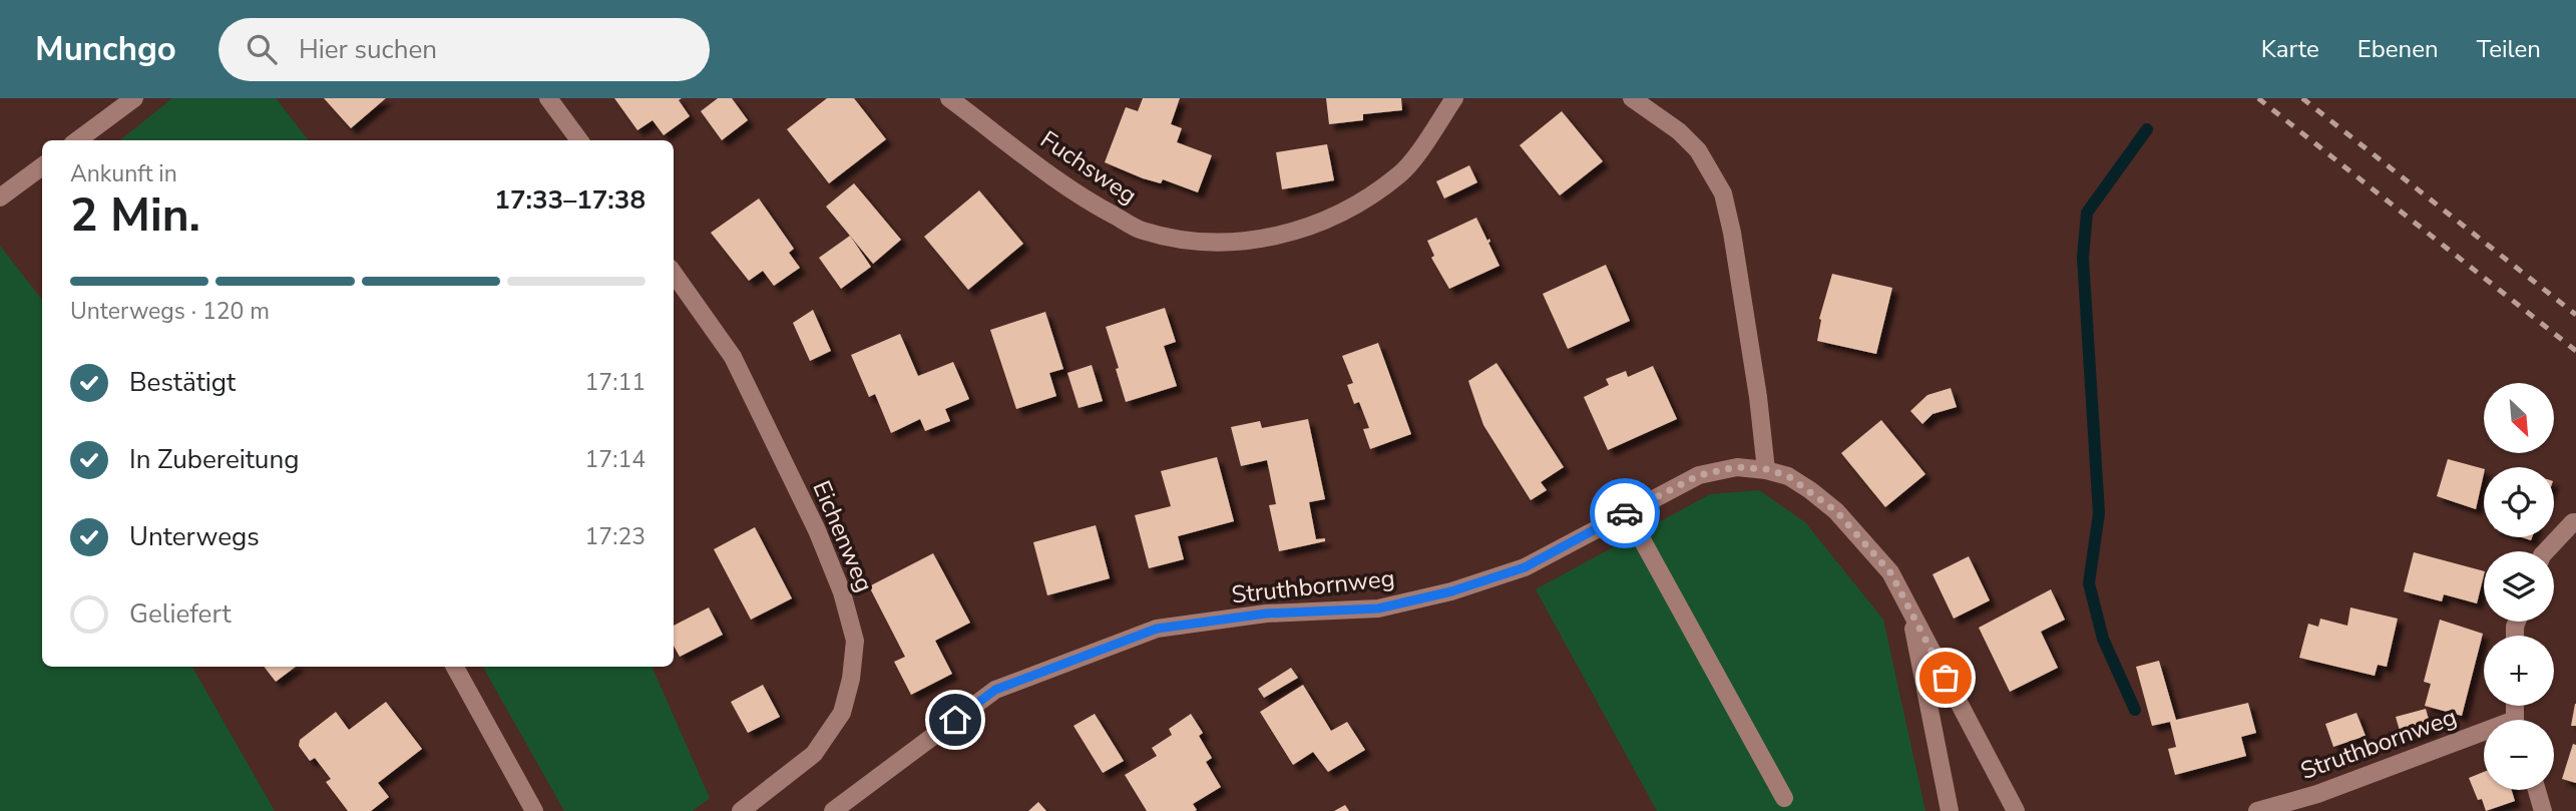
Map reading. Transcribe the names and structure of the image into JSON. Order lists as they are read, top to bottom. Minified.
{"streets":{"street":["Fuchsweg","Eichenweg","Struthbornweg"]},"north":"bottom right","page":{"header":"Munchgo","search":"Hier suchen","nav":["Karte","Ebenen","Teilen"],"heading":["2 Min.","Ankunft in","17:33–17:38"],"bar":"Unterwegs · 120 m","list":[["Bestätigt","17:11"],["In Zubereitung","17:14"],["Unterwegs","17:23"],"Geliefert"],"map_buttons":["+","−"]}}
